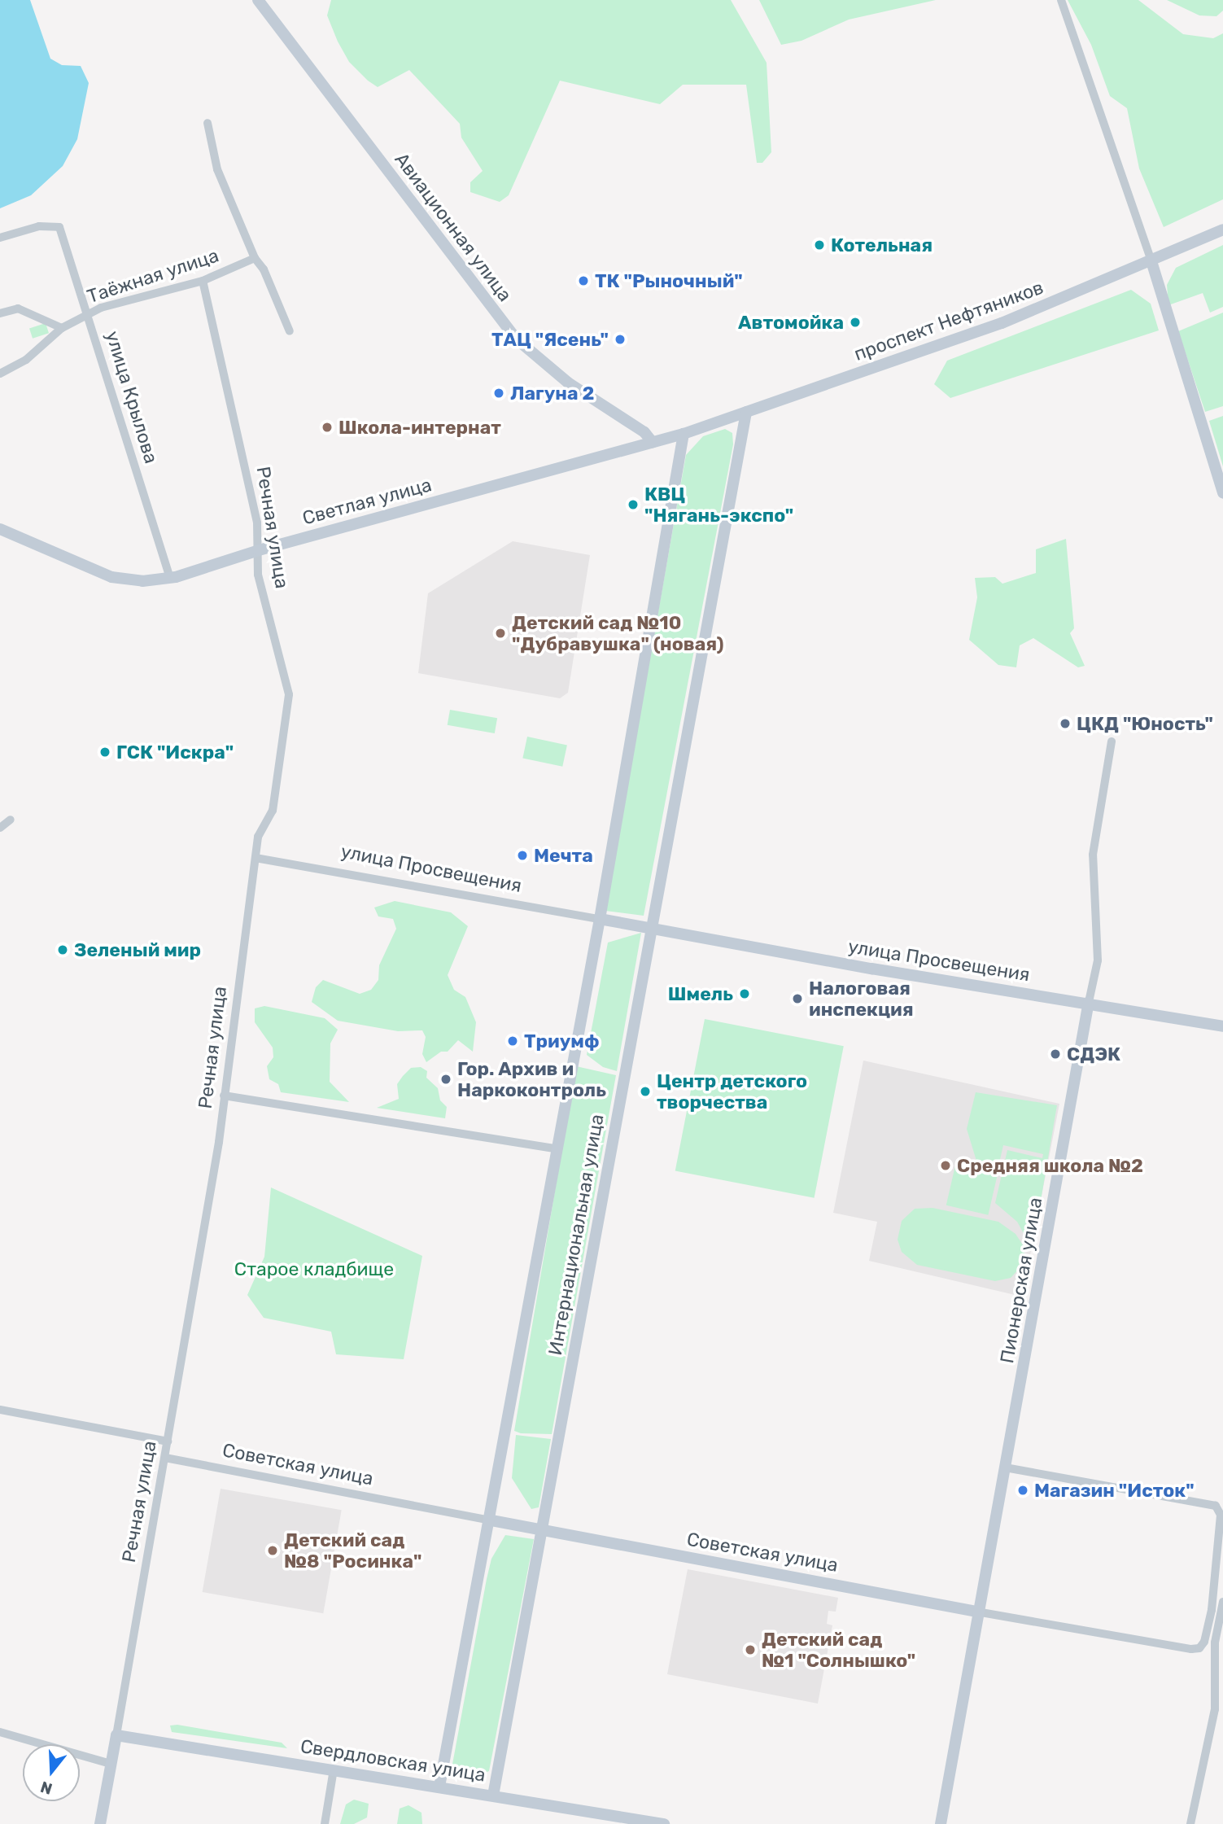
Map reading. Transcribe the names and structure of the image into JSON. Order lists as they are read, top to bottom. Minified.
{"streets":{"street":["Авиационная улица","Таёжная улица","проспект Нефтяников","улица Крылова","Светлая улица","Речная улица","улица Просвещения","Интернациональная улица","Пионерская улица","Советская улица","Свердловская улица"]},"crossings":[["Авиационная улица","Светлая улица"],["Таёжная улица","улица Крылова"],["Таёжная улица","Речная улица"],["проспект Нефтяников","Светлая улица"],["проспект Нефтяников","Интернациональная улица"],["улица Крылова","Светлая улица"],["Светлая улица","Речная улица"],["Светлая улица","Интернациональная улица"],["Речная улица","улица Просвещения"],["Речная улица","Советская улица"],["Речная улица","Свердловская улица"],["улица Просвещения","Интернациональная улица"],["улица Просвещения","Пионерская улица"],["Интернациональная улица","Советская улица"],["Интернациональная улица","Свердловская улица"],["Пионерская улица","Советская улица"]],"parks":["Старое кладбище"],"places":["Котельная","ТК \"Рыночный\"","Автомойка","ТАЦ \"Ясень\"","Лагуна 2","Школа-интернат","КВЦ \"Нягань-экспо\"","Детский сад №10 \"Дубравушка\" (новая)","ЦКД \"Юность\"","ГСК \"Искра\"","Мечта","Зеленый мир","Шмель","Налоговая инспекция","Триумф","СДЭК","Гор. Архив и Наркоконтроль","Центр детского творчества","Средняя школа №2","Магазин \"Исток\"","Детский сад №8 \"Росинка\"","Детский сад №1 \"Солнышко\""],"north":"bottom"}
